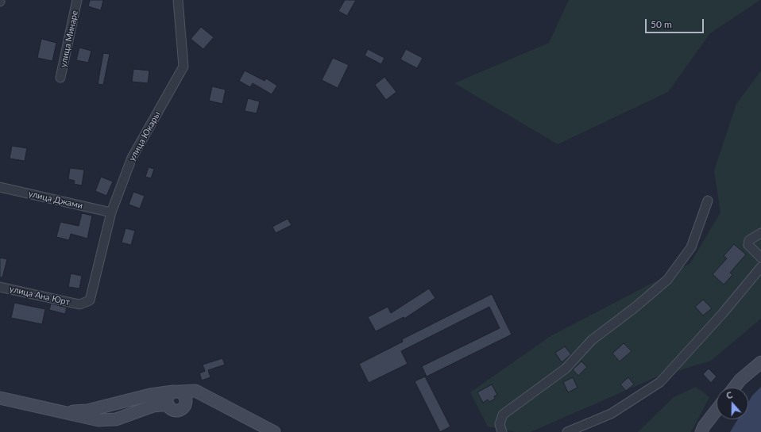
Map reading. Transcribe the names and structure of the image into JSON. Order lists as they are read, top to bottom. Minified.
{"streets":{"street":["улица Минаре","улица Юкары","улица Джами","улица Ана Юрт"]},"crossings":[["улица Юкары","улица Джами"],["улица Юкары","улица Ана Юрт"]],"scale_bar":"50 m","north":"top"}
